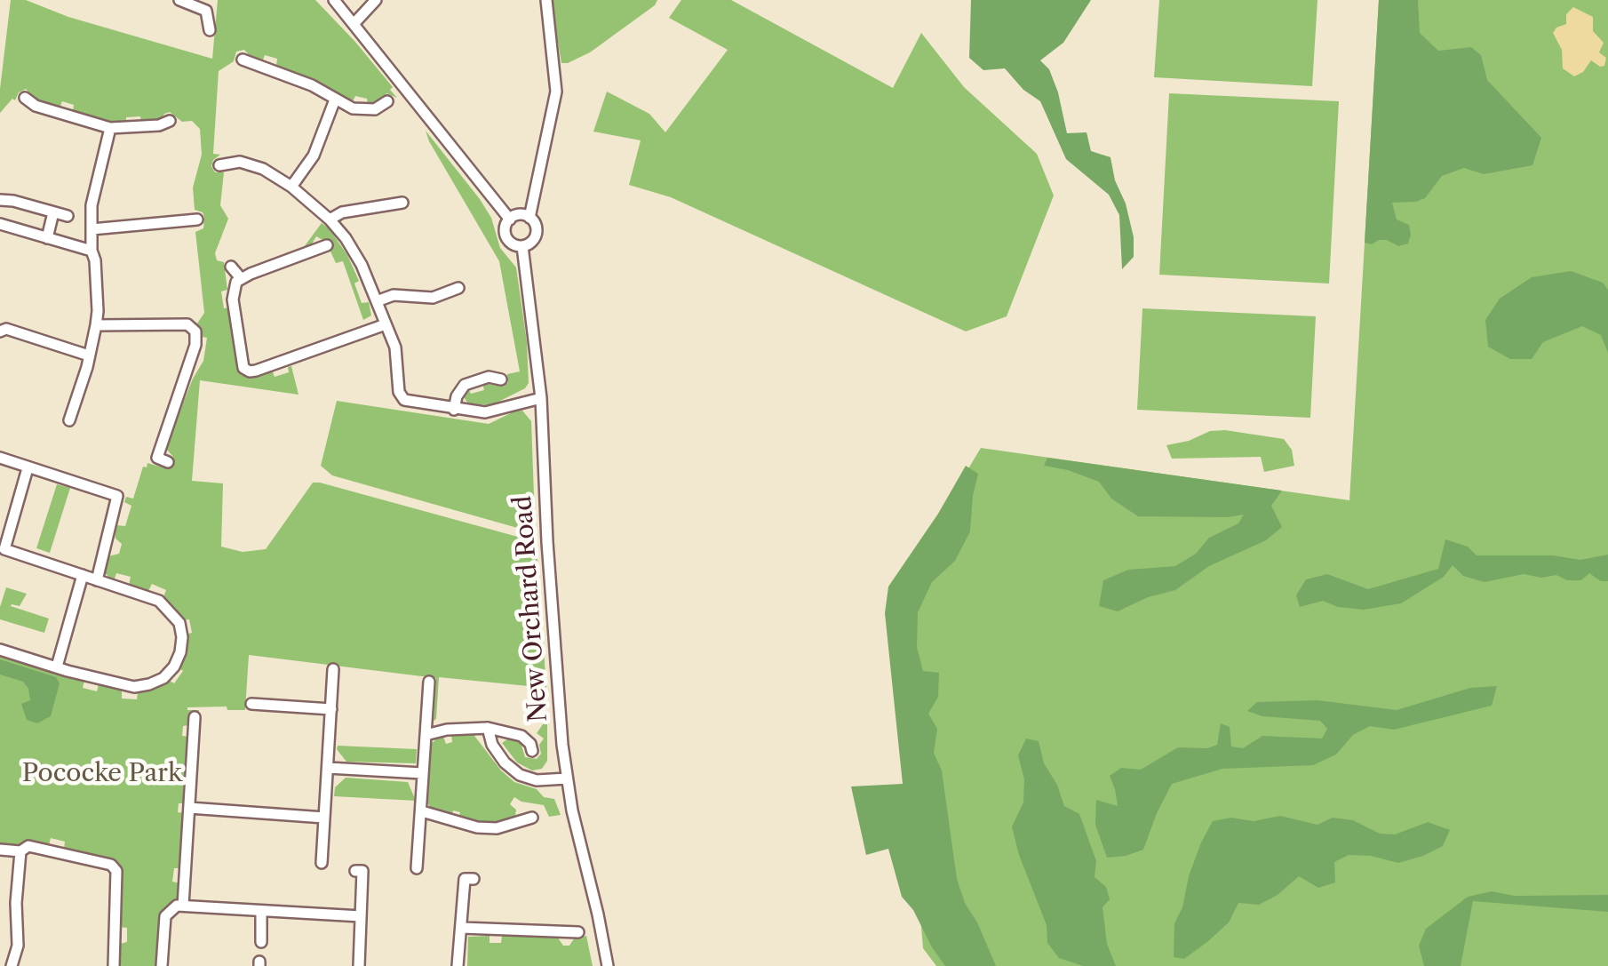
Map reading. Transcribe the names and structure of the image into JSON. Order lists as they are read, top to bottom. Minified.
{"streets":{"street":["New Orchard Road"]},"parks":["Pococke Park"]}
